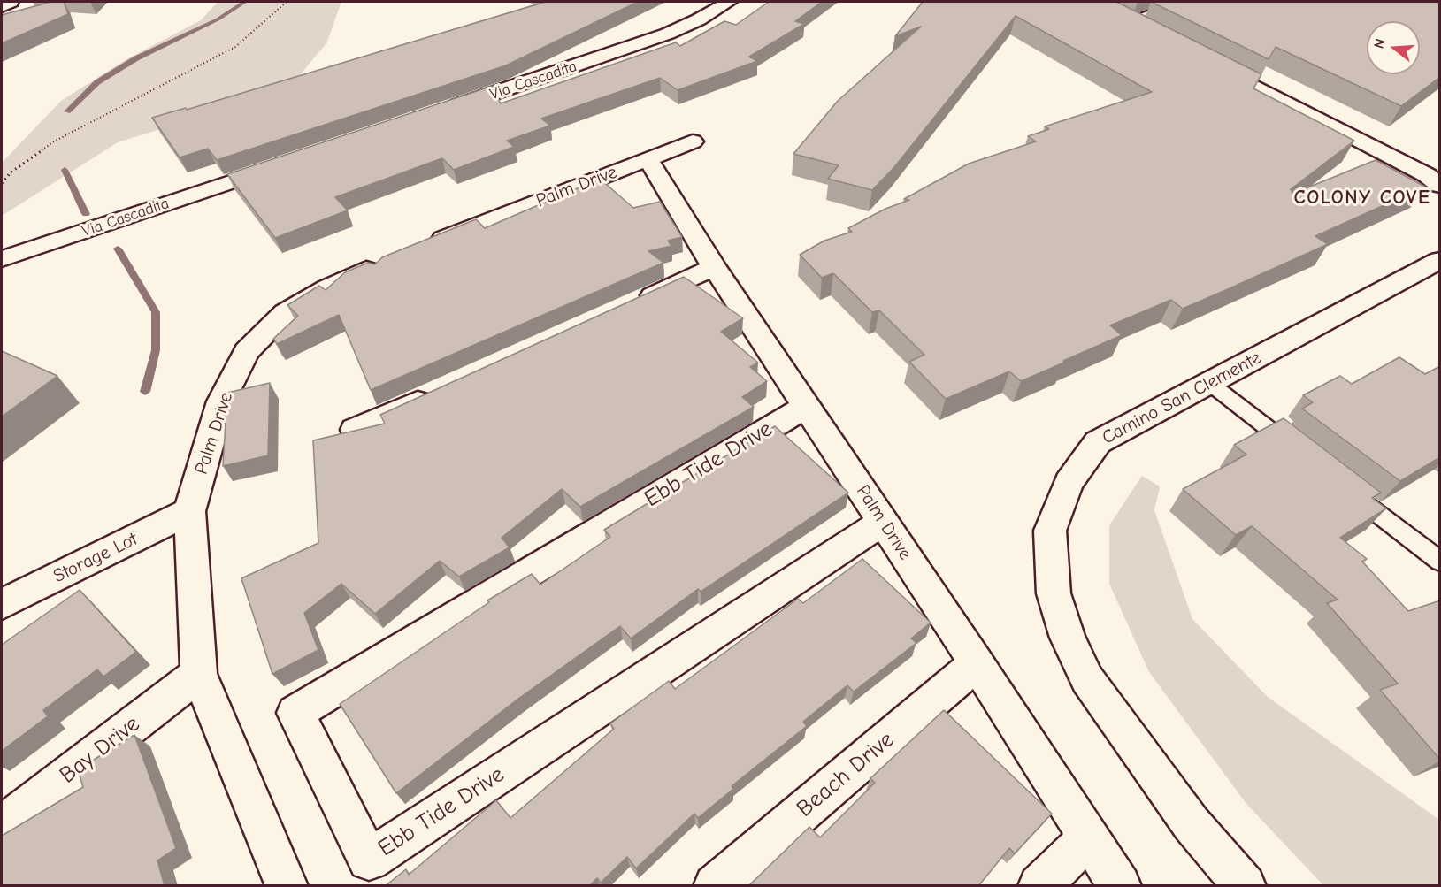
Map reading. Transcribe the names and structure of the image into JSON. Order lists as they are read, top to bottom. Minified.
{"streets":{"street":["Via Cascadita","Palm Drive","Camino San Clemente","Ebb Tide Drive","Storage Lot","Bay Drive","Beach Drive"]},"crossings":[["Palm Drive","Ebb Tide Drive"],["Palm Drive","Storage Lot"],["Palm Drive","Bay Drive"],["Palm Drive","Beach Drive"]],"districts":["COLONY COVE"],"north":"left"}
